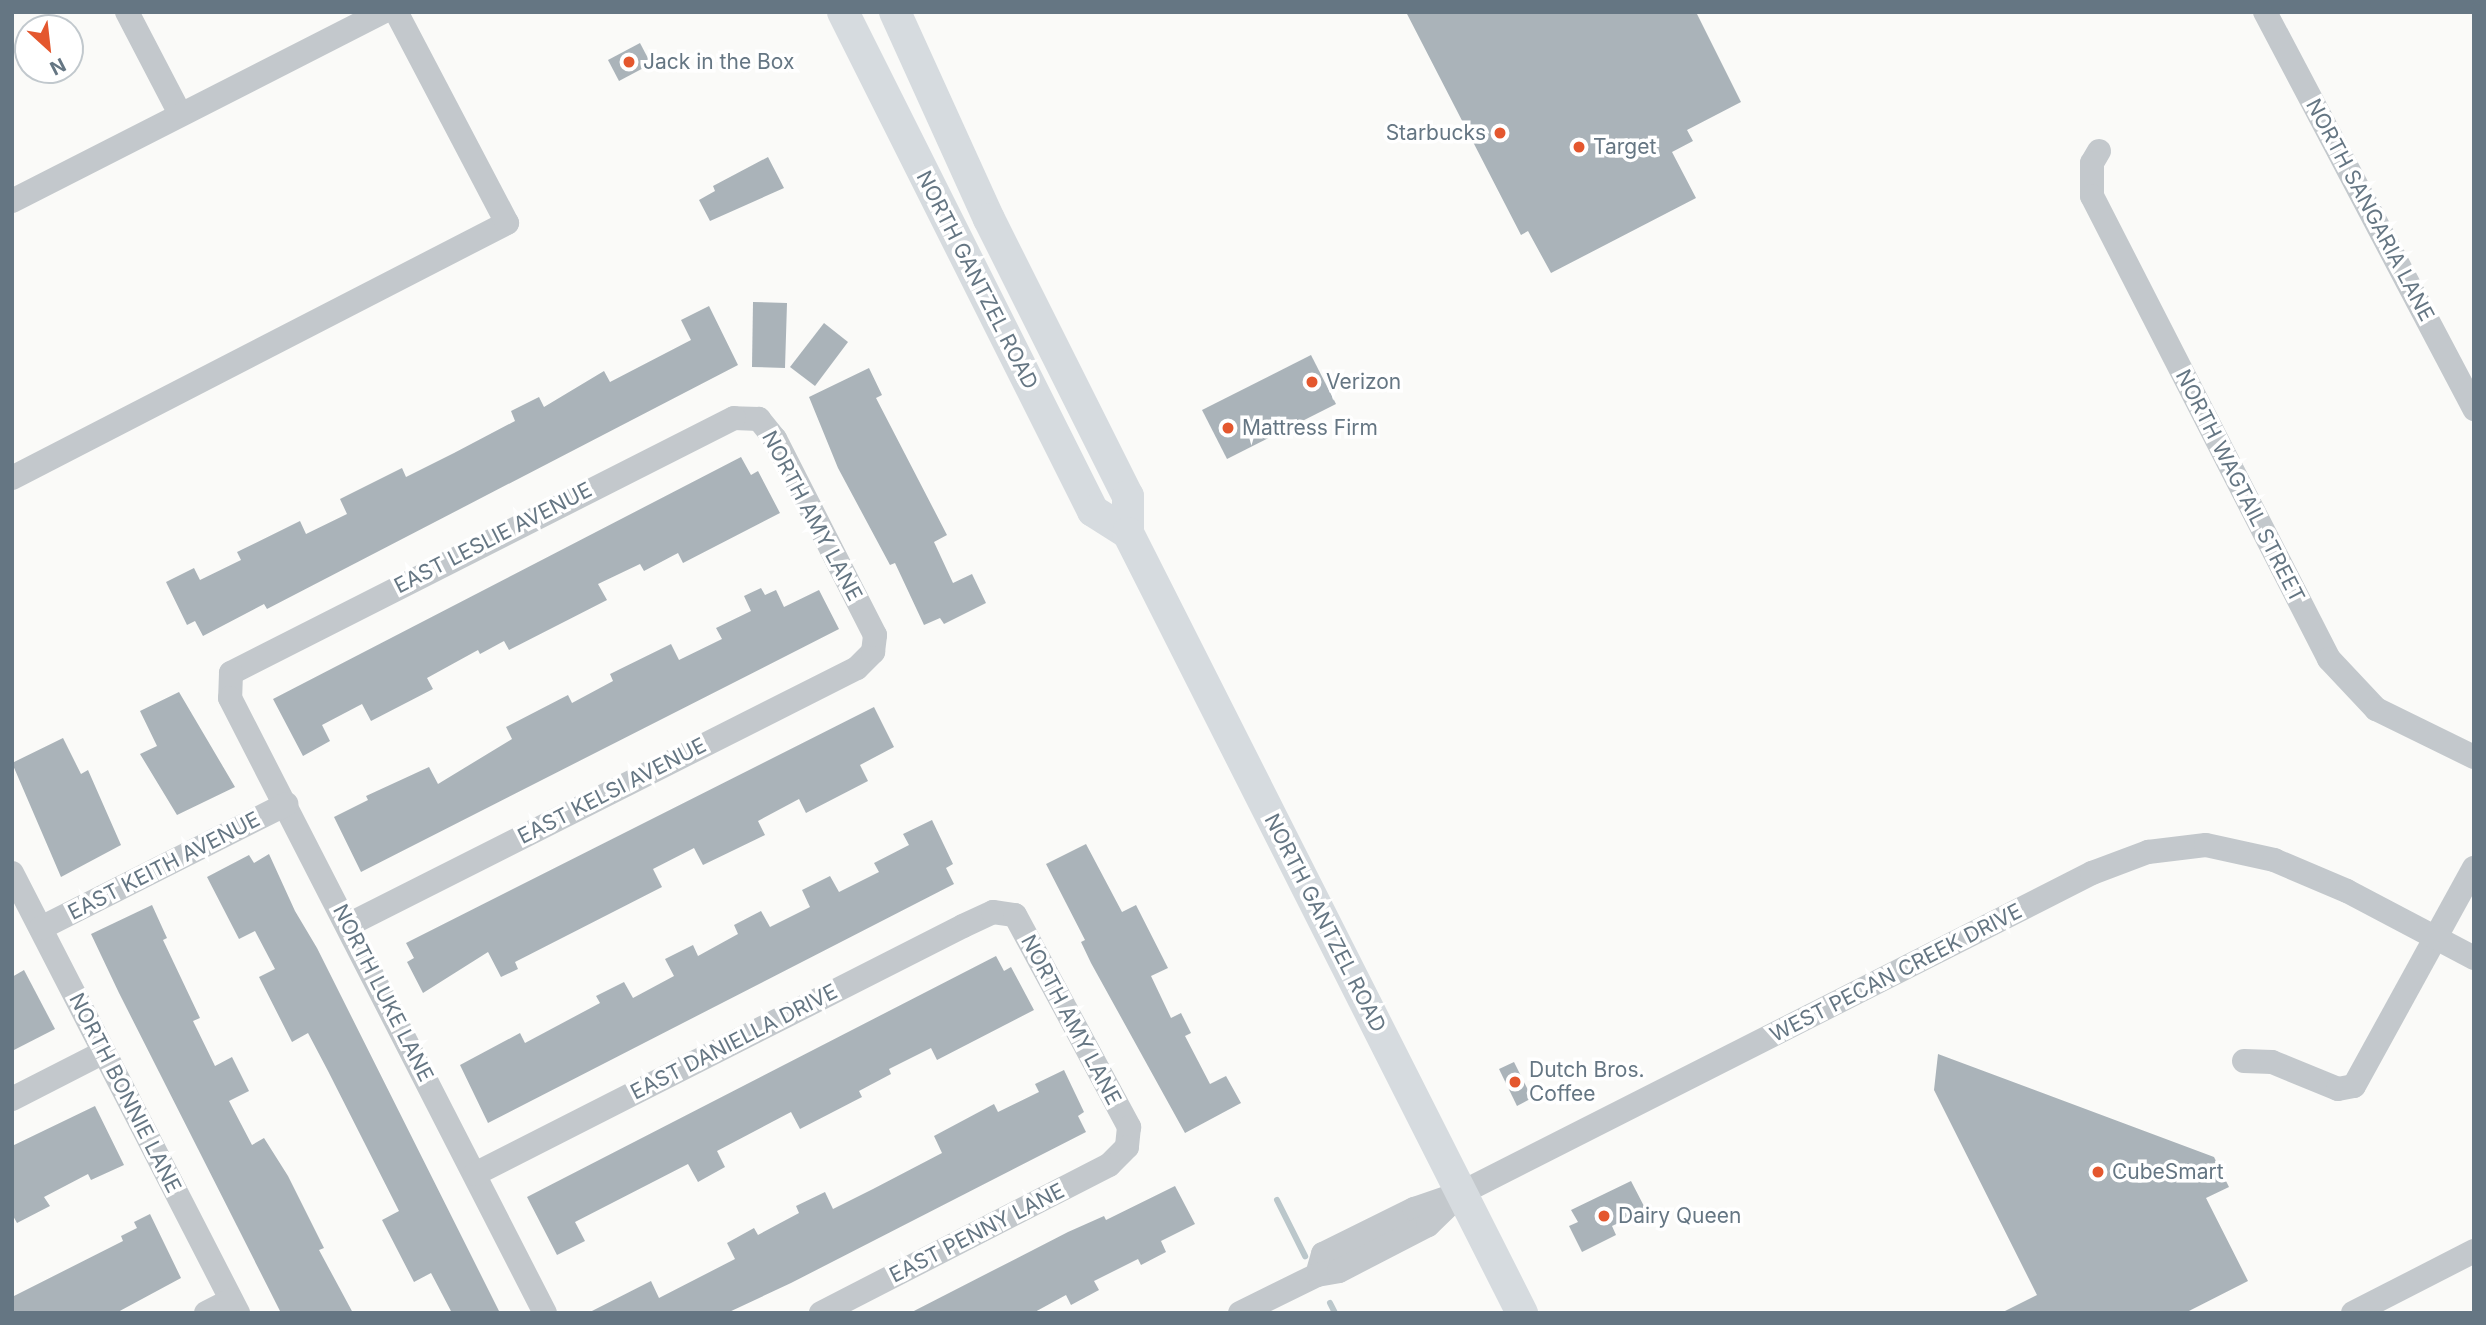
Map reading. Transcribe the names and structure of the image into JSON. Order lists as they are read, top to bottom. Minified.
{"streets":{"main road":["NORTH GANTZEL ROAD"],"street":["NORTH SANGARIA LANE","NORTH WAGTAIL STREET","NORTH AMY LANE","EAST LESLIE AVENUE","EAST KELSI AVENUE","EAST KEITH AVENUE","WEST PECAN CREEK DRIVE","NORTH LUKE LANE","EAST DANIELLA DRIVE","NORTH BONNIE LANE","EAST PENNY LANE"]},"crossings":[["NORTH GANTZEL ROAD","WEST PECAN CREEK DRIVE"],["NORTH AMY LANE","EAST LESLIE AVENUE"],["NORTH AMY LANE","EAST KELSI AVENUE"],["NORTH AMY LANE","EAST DANIELLA DRIVE"],["NORTH AMY LANE","EAST PENNY LANE"],["EAST LESLIE AVENUE","NORTH LUKE LANE"],["EAST KELSI AVENUE","NORTH LUKE LANE"],["EAST KEITH AVENUE","NORTH LUKE LANE"],["EAST KEITH AVENUE","NORTH BONNIE LANE"],["NORTH LUKE LANE","EAST DANIELLA DRIVE"]],"places":["Jack in the Box","Starbucks","Target","Verizon","Mattress Firm","Dutch Bros. Coffee","CubeSmart","Dairy Queen"],"north":"bottom right"}
